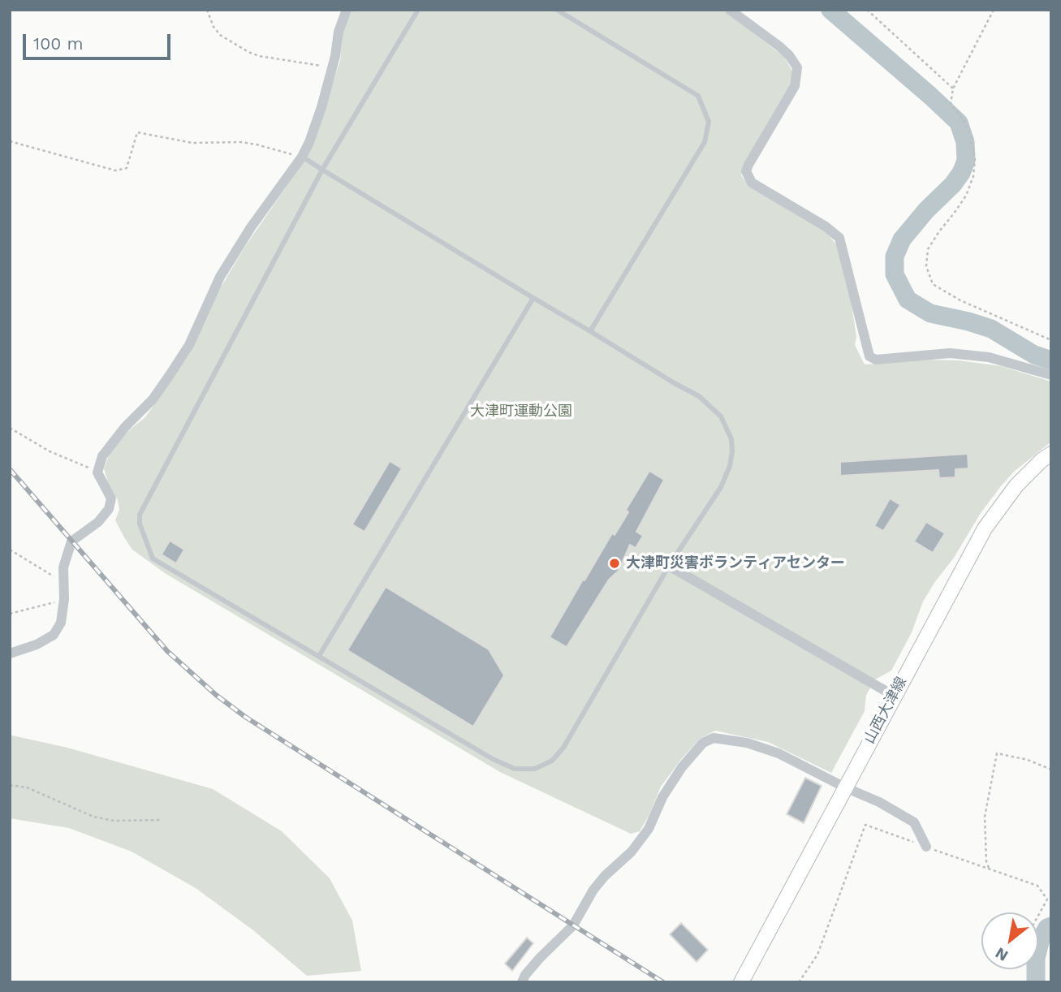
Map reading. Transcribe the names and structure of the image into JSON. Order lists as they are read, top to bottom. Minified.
{"streets":{"main road":["山西大津線"]},"parks":["大津町運動公園"],"places":["大津町災害ボランティアセンター"],"scale_bar":"100 m","north":"bottom left"}
